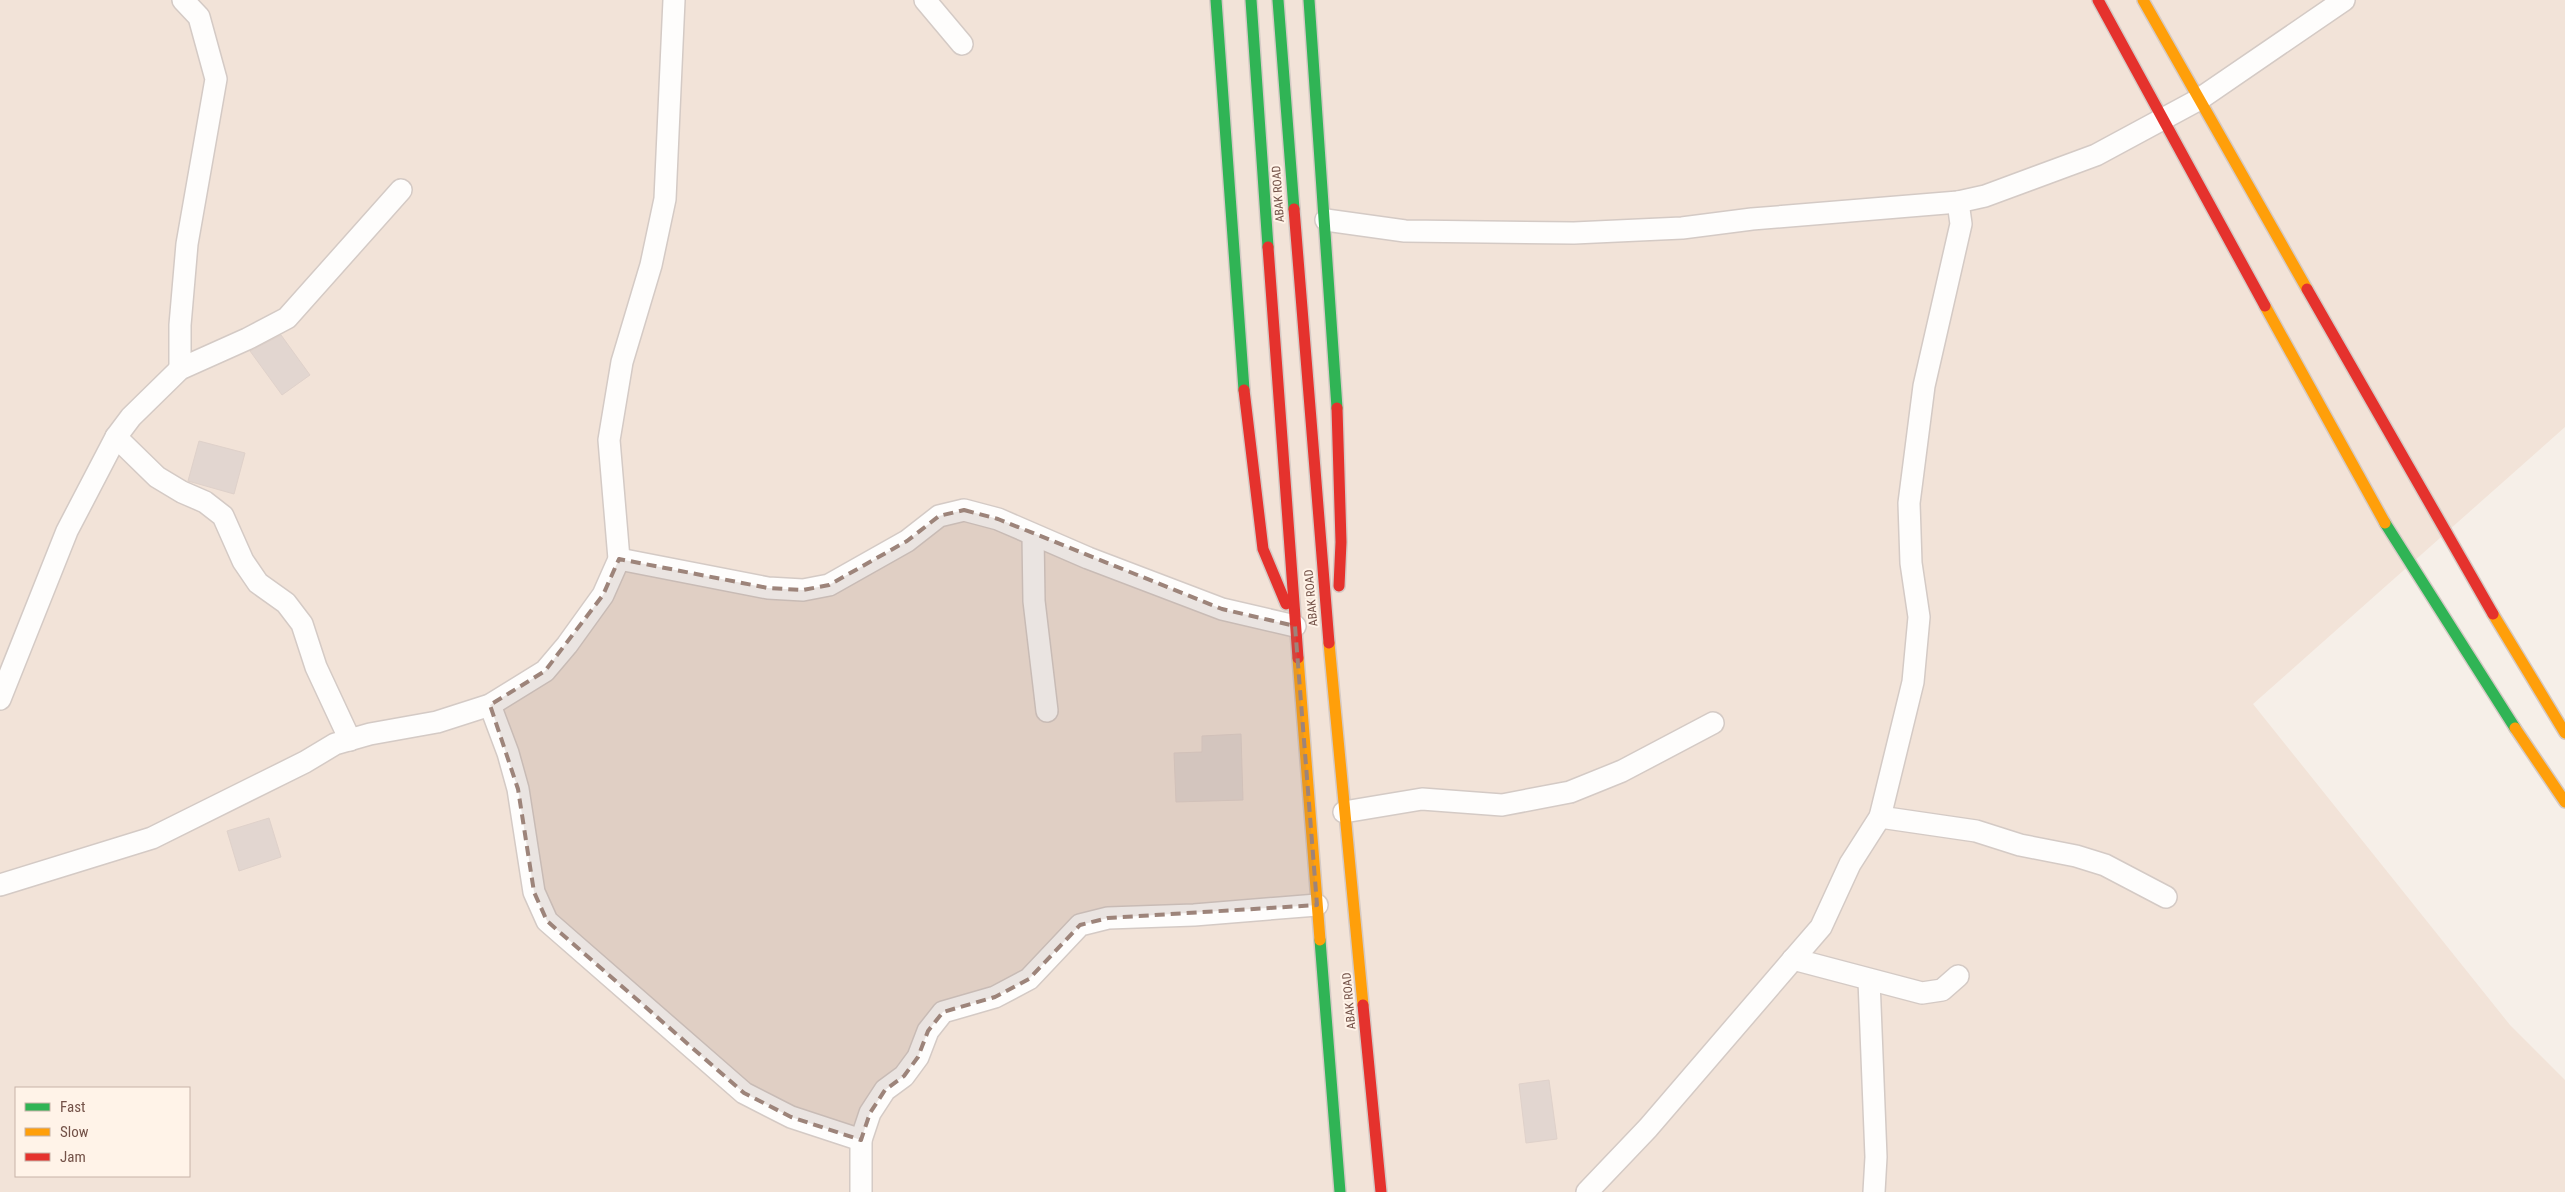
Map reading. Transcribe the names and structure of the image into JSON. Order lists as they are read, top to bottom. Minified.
{"streets":{"highway":["ABAK ROAD"]},"legend":["Fast","Slow","Jam"]}
